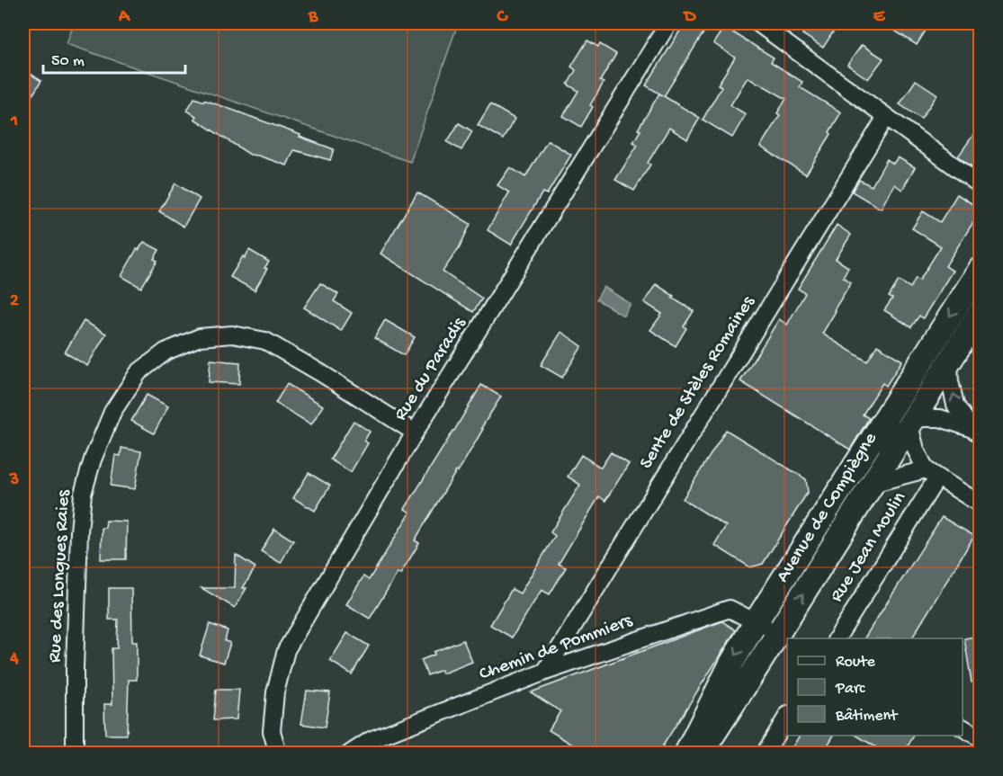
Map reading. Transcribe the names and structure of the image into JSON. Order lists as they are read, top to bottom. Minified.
{"streets":{"main road":["Avenue de Compiègne"],"street":["Rue du Paradis","Sente de Stèles Romaines","Rue Jean Moulin","Rue des Longues Raies","Chemin de Pommiers"]},"crossings":[["Rue du Paradis","Rue des Longues Raies"],["Sente de Stèles Romaines","Chemin de Pommiers"],["Avenue de Compiègne","Chemin de Pommiers"]],"legend":["Route","Parc","Bâtiment"],"scale_bar":"50 m","grid":{"columns":["A","B","C","D","E"],"rows":["1","2","3","4"]}}
